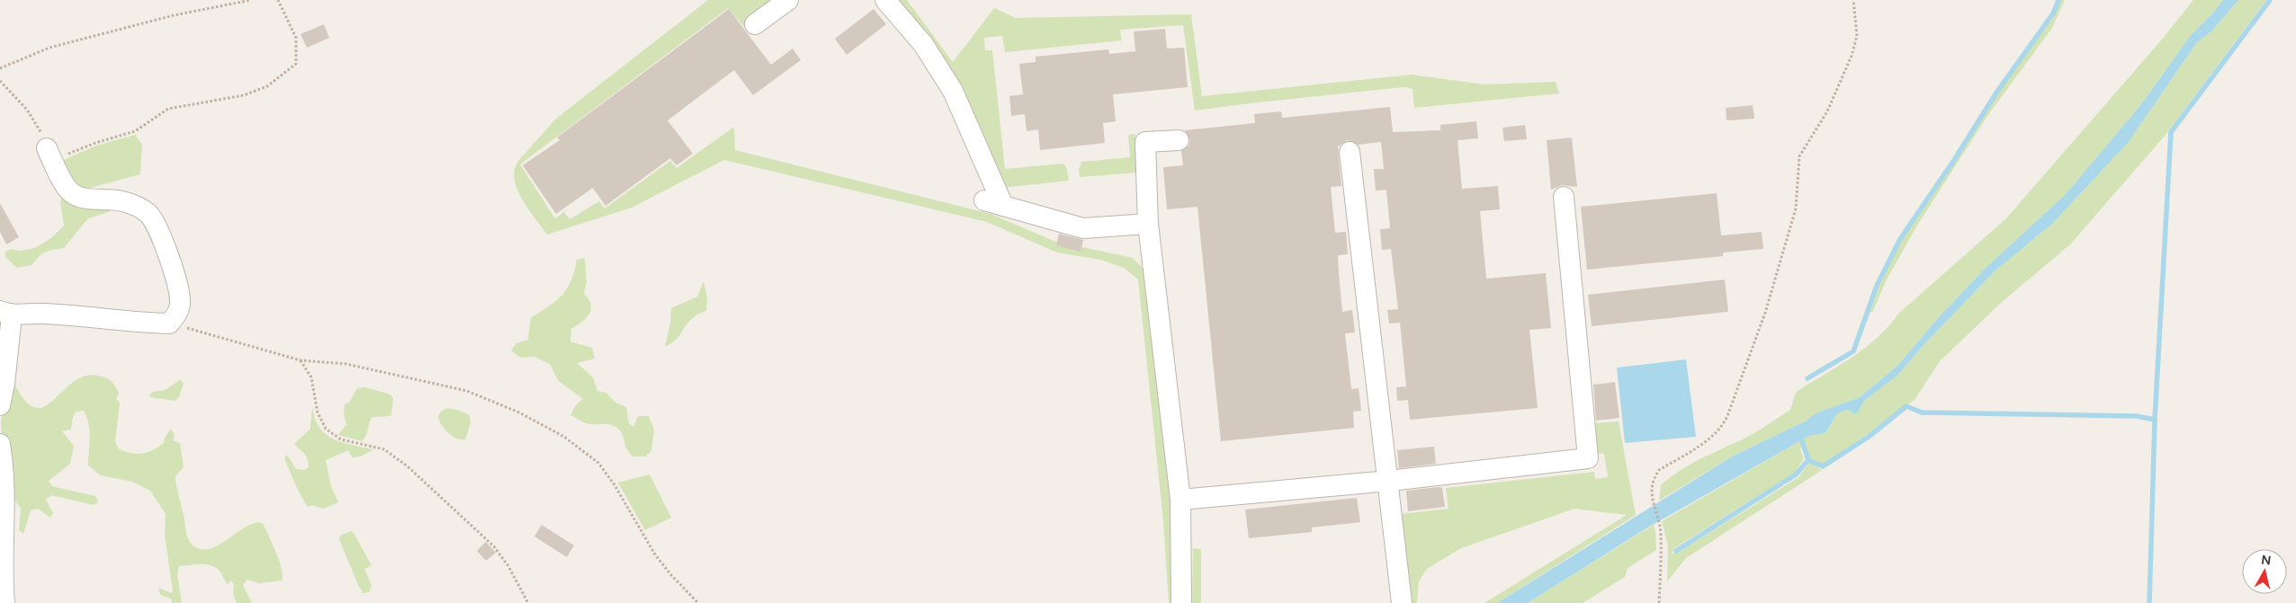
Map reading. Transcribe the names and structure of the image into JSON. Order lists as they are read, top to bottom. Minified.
{"north":"top"}
